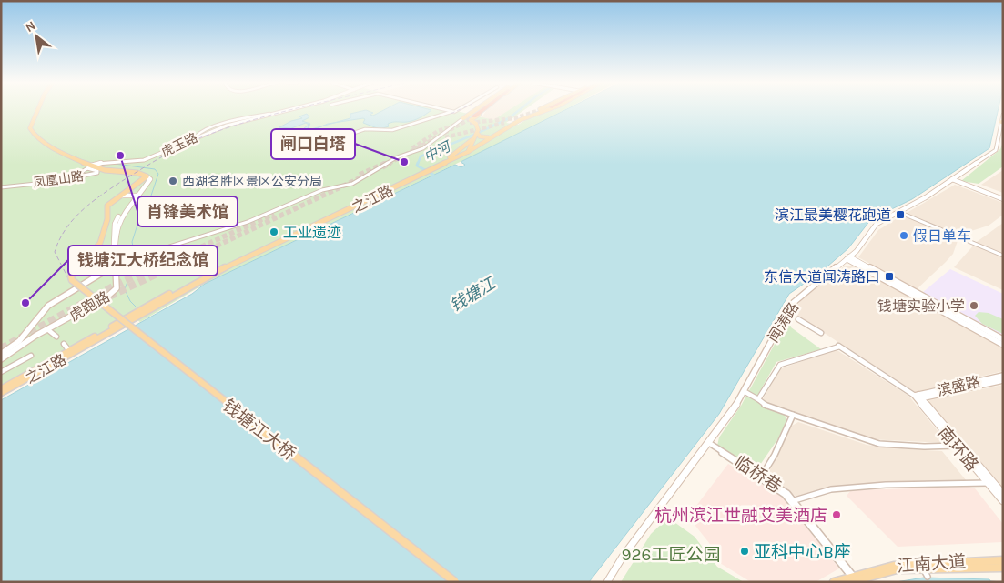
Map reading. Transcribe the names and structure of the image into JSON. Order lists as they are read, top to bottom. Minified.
{"streets":{"main road":["虎玉路","之江路","虎跑路","闻涛路","滨盛路","钱塘江大桥","南环路","江南大道"],"street":["凤凰山路","临桥巷"]},"crossings":[["虎玉路","凤凰山路"],["闻涛路","临桥巷"],["滨盛路","南环路"],["临桥巷","江南大道"]],"water":["中河","钱塘江"],"parks":["926工匠公园"],"places":{"other":["肖锋美术馆","闸口白塔","西湖名胜区景区公安分局","工业遗迹","假日单车","钱塘江大桥纪念馆","钱塘实验小学","杭州滨江世融艾美酒店","亚科中心B座"],"transit":["滨江最美樱花跑道","东信大道闻涛路口"]},"north":"top left"}
